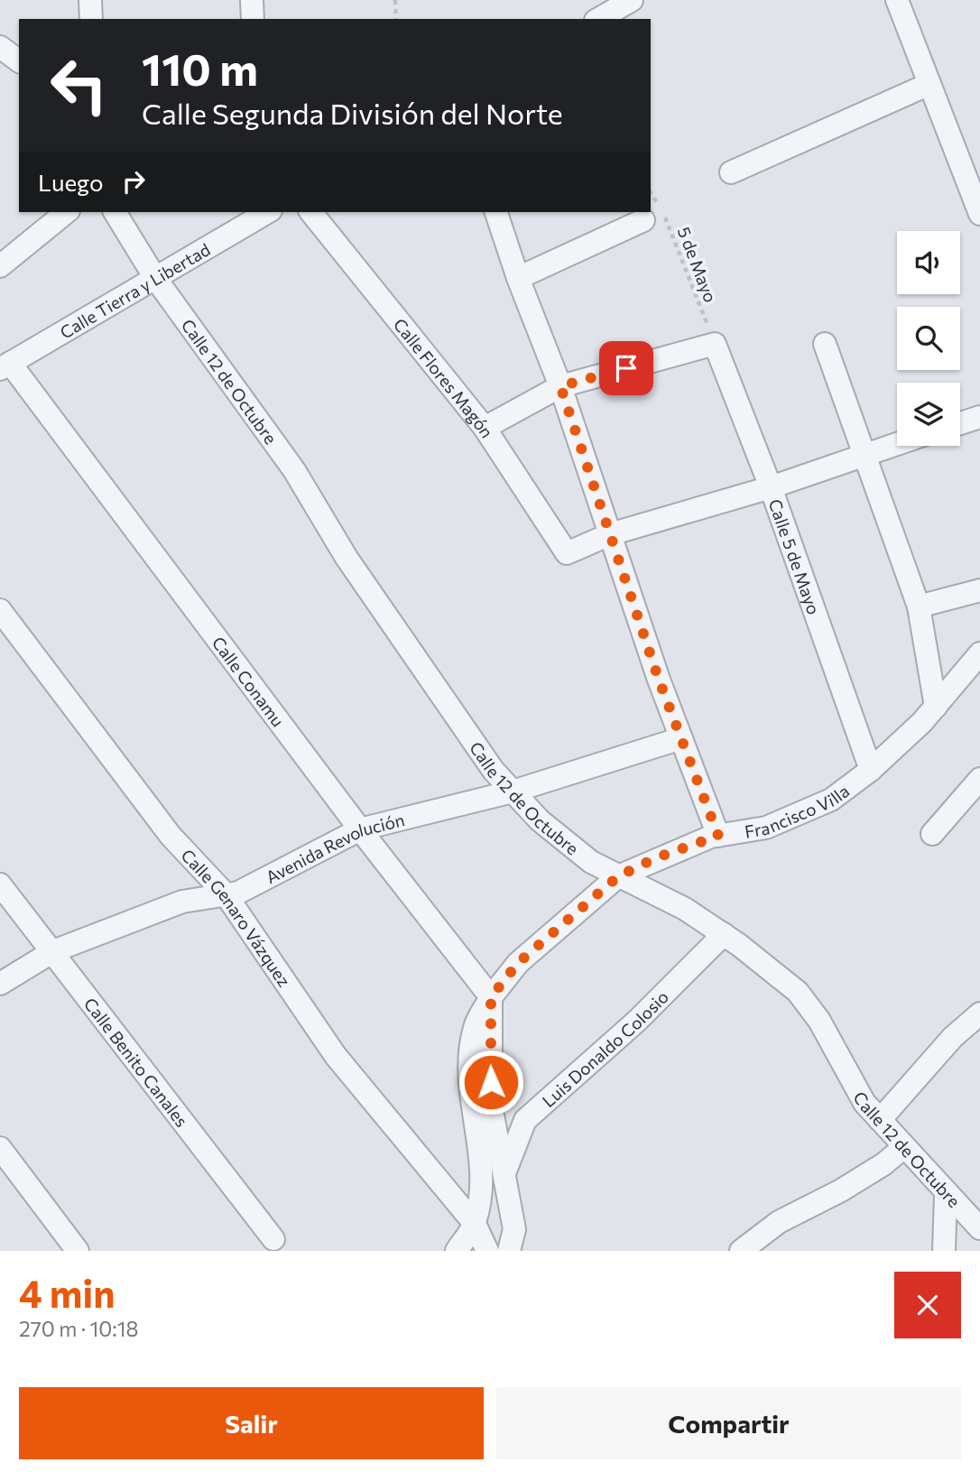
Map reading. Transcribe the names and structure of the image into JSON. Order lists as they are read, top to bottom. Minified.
{"streets":{"street":["Calle Tierra y Libertad","Calle Flores Magón","Calle 12 de Octubre","Calle 5 de Mayo","Calle Conamu","Francisco Villa","Avenida Revolución","Calle Genaro Vázquez","Luis Donaldo Colosio","Calle Benito Canales"],"path":["5 de Mayo"]},"crossings":[["5 de Mayo","Calle 5 de Mayo"],["Calle Tierra y Libertad","Calle 12 de Octubre"],["Calle Tierra y Libertad","Calle Conamu"],["Calle 12 de Octubre","Francisco Villa"],["Calle 12 de Octubre","Avenida Revolución"],["Calle 12 de Octubre","Luis Donaldo Colosio"],["Calle 5 de Mayo","Francisco Villa"],["Calle Conamu","Francisco Villa"],["Calle Conamu","Avenida Revolución"],["Francisco Villa","Calle Genaro Vázquez"],["Avenida Revolución","Calle Genaro Vázquez"],["Avenida Revolución","Calle Benito Canales"]],"page":{"turn":["110 m","Calle Segunda División del Norte"],"then":"Luego","heading":["4 min","270 m · 10:18"],"buttons":["Salir","Compartir"]}}
